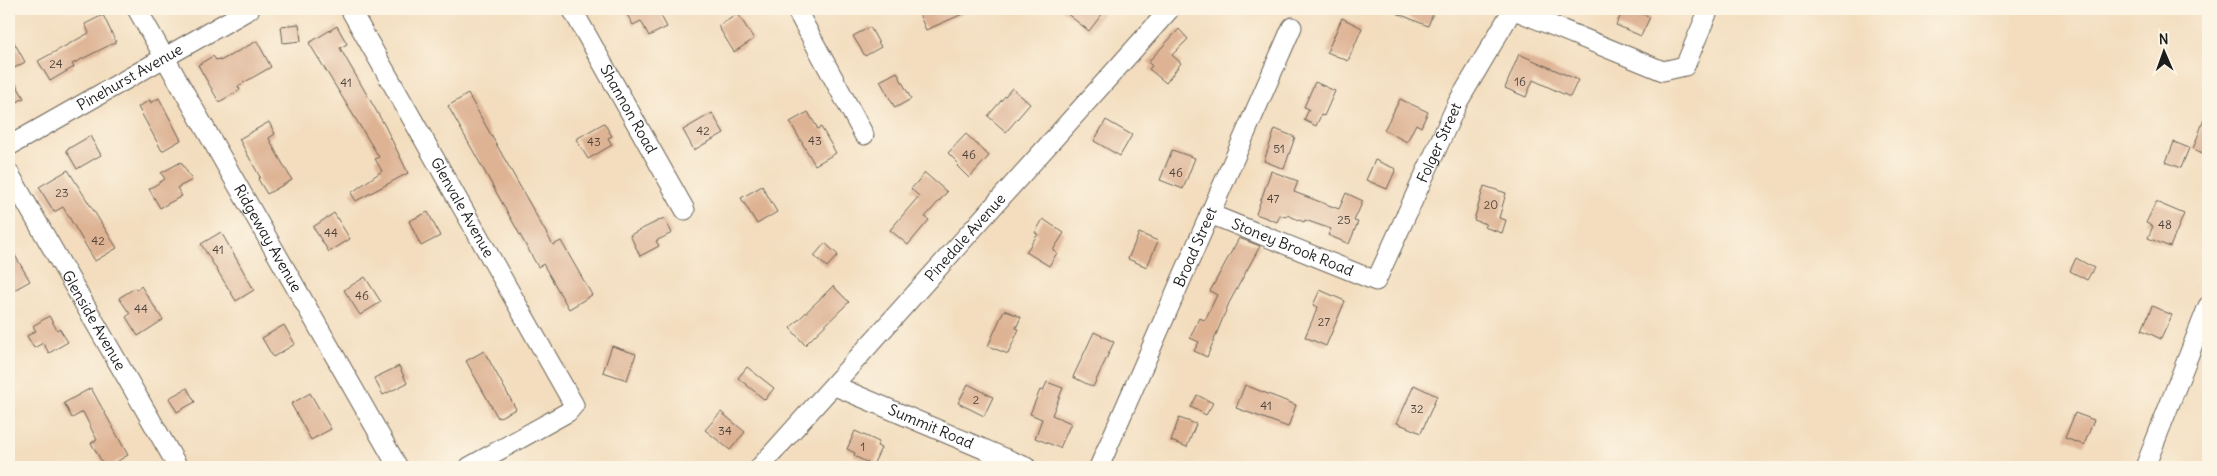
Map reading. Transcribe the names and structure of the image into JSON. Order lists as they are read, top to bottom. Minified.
{"streets":{"street":["Pinehurst Avenue","Shannon Road","Folger Street","Glenvale Avenue","Ridgeway Avenue","Pinedale Avenue","Broad Street","Stoney Brook Road","Glenside Avenue","Summit Road"]},"crossings":[["Pinehurst Avenue","Ridgeway Avenue"],["Folger Street","Stoney Brook Road"],["Pinedale Avenue","Summit Road"],["Broad Street","Stoney Brook Road"]],"house_numbers":["24","16","41","42","43","43","51","46","46","23","47","20","25","48","44","42","41","46","44","27","2","41","32","34","1"],"north":"top"}
